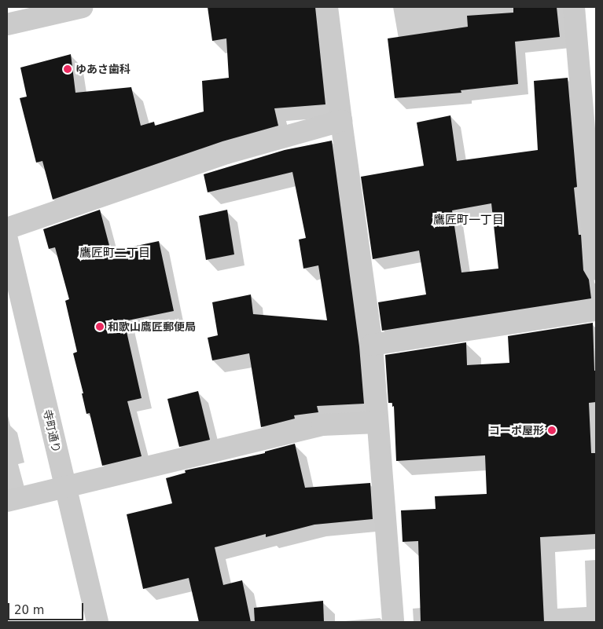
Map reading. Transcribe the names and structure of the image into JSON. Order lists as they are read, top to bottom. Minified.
{"streets":{"street":["寺町通り"]},"districts":["鷹匠町一丁目","鷹匠町二丁目"],"places":["ゆあさ歯科","和歌山鷹匠郵便局","コーポ屋形"],"scale_bar":"20 m"}
